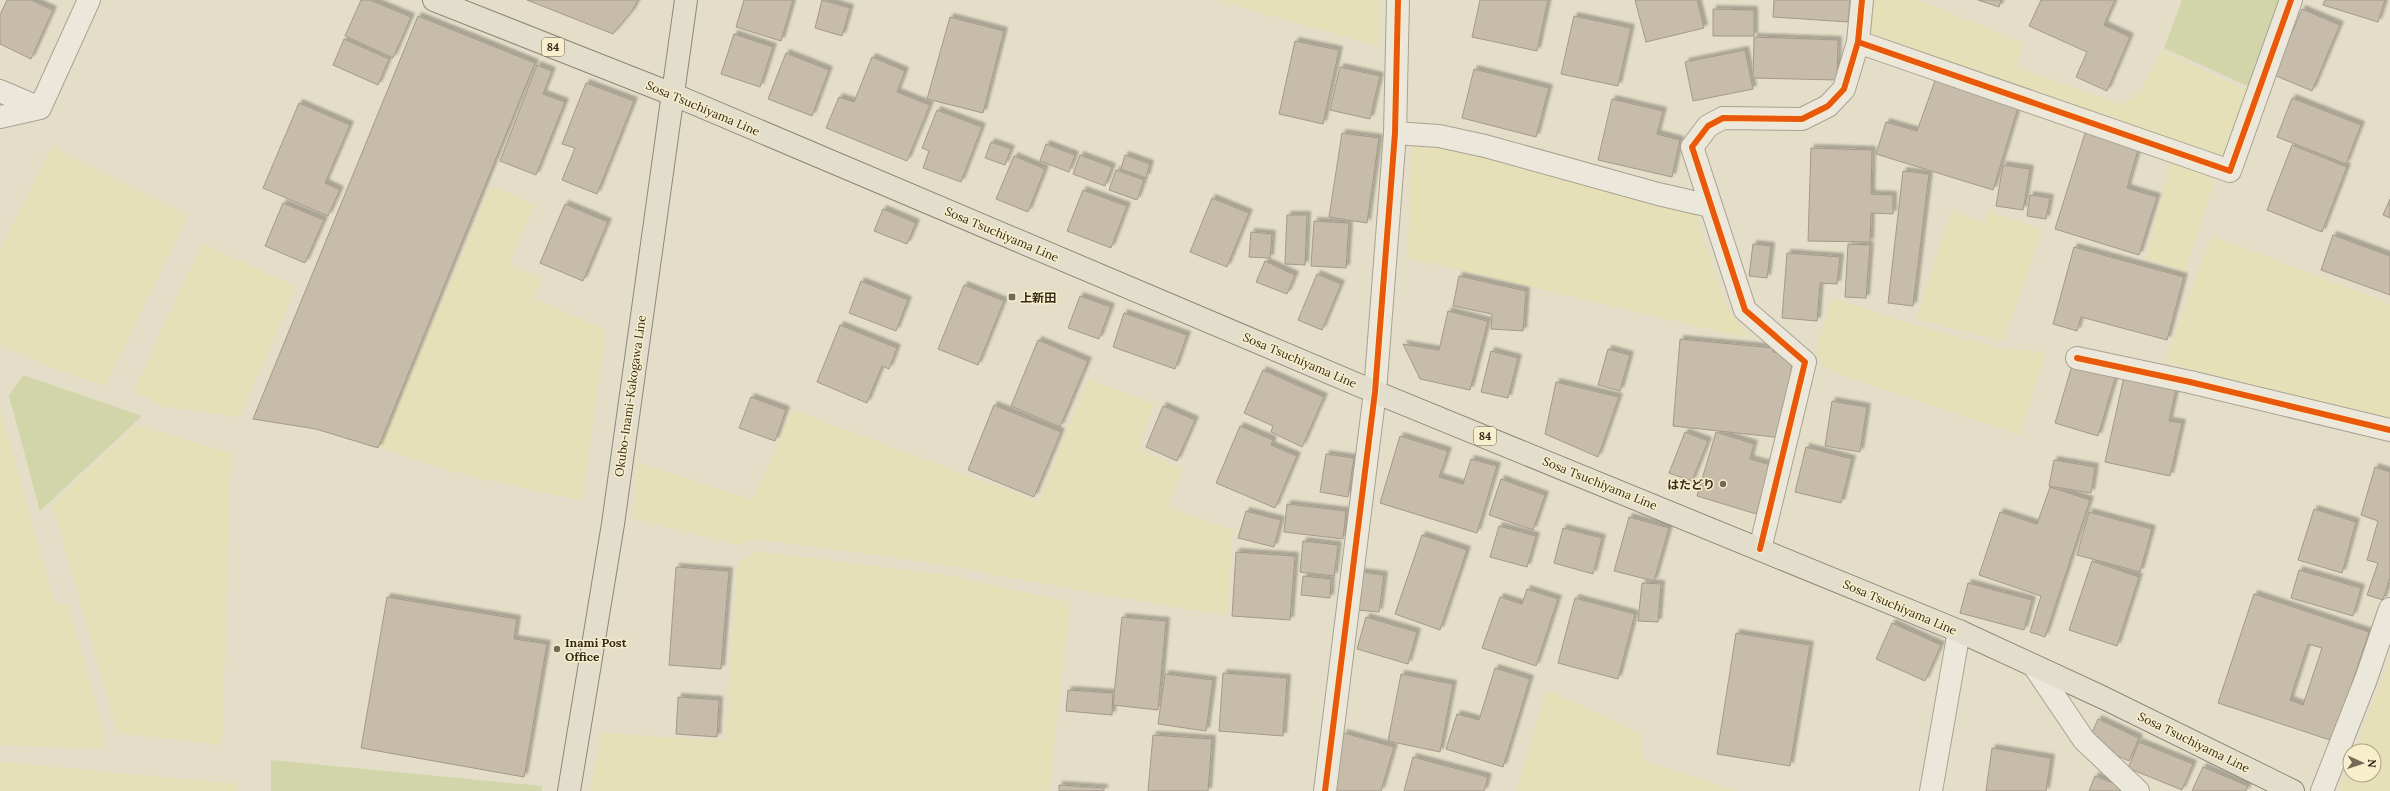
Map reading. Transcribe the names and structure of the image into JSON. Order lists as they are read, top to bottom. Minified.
{"streets":{"main road":["84","Sosa Tsuchiyama Line","Okubo-Inami-Kakogawa Line"]},"crossings":[["Sosa Tsuchiyama Line","Okubo-Inami-Kakogawa Line"]],"places":{"transit":["上新田"],"other":["はたどり","Inami Post Office"]},"north":"right"}
